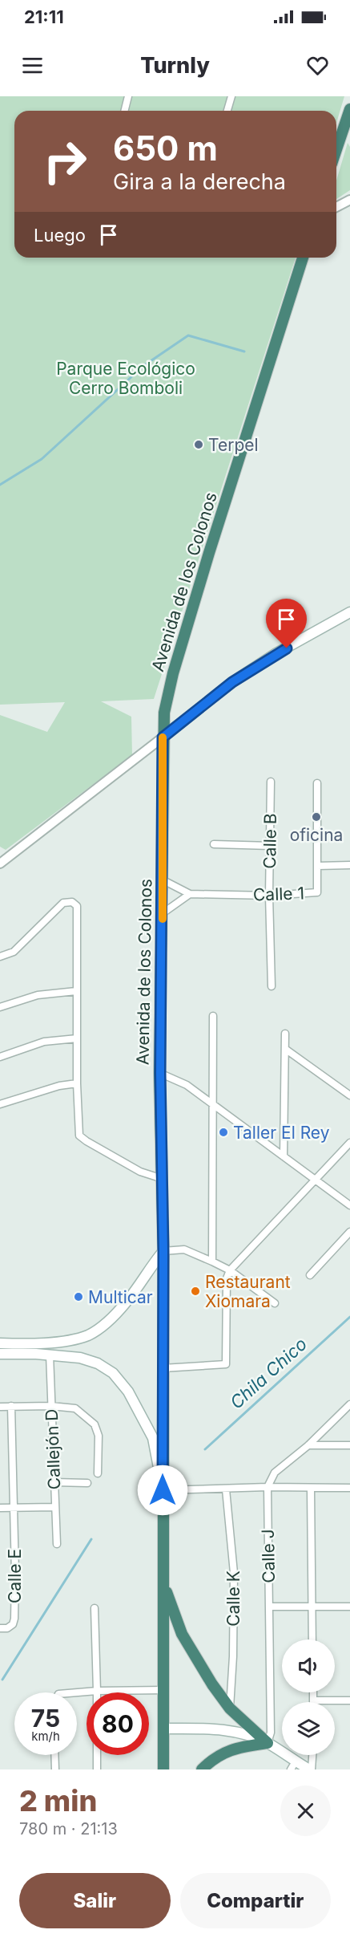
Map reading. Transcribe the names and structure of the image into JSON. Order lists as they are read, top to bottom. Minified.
{"streets":{"highway":["Avenida de los Colonos"],"street":["Calle B","Calle 1","Callejón D","Calle J","Calle E","Calle K"]},"crossings":[["Avenida de los Colonos","Calle 1"],["Calle B","Calle 1"]],"water":["Chila Chico"],"parks":["Parque Ecológico Cerro Bomboli"],"places":["Terpel","oficina","Taller El Rey","Restaurant Xiomara","Multicar"],"page":{"status":"21:11","header":"Turnly","turn":["650 m","Gira a la derecha"],"then":"Luego","speed":"75 km/h","limit":"80","heading":["2 min","780 m · 21:13"],"buttons":["Salir","Compartir"]}}
